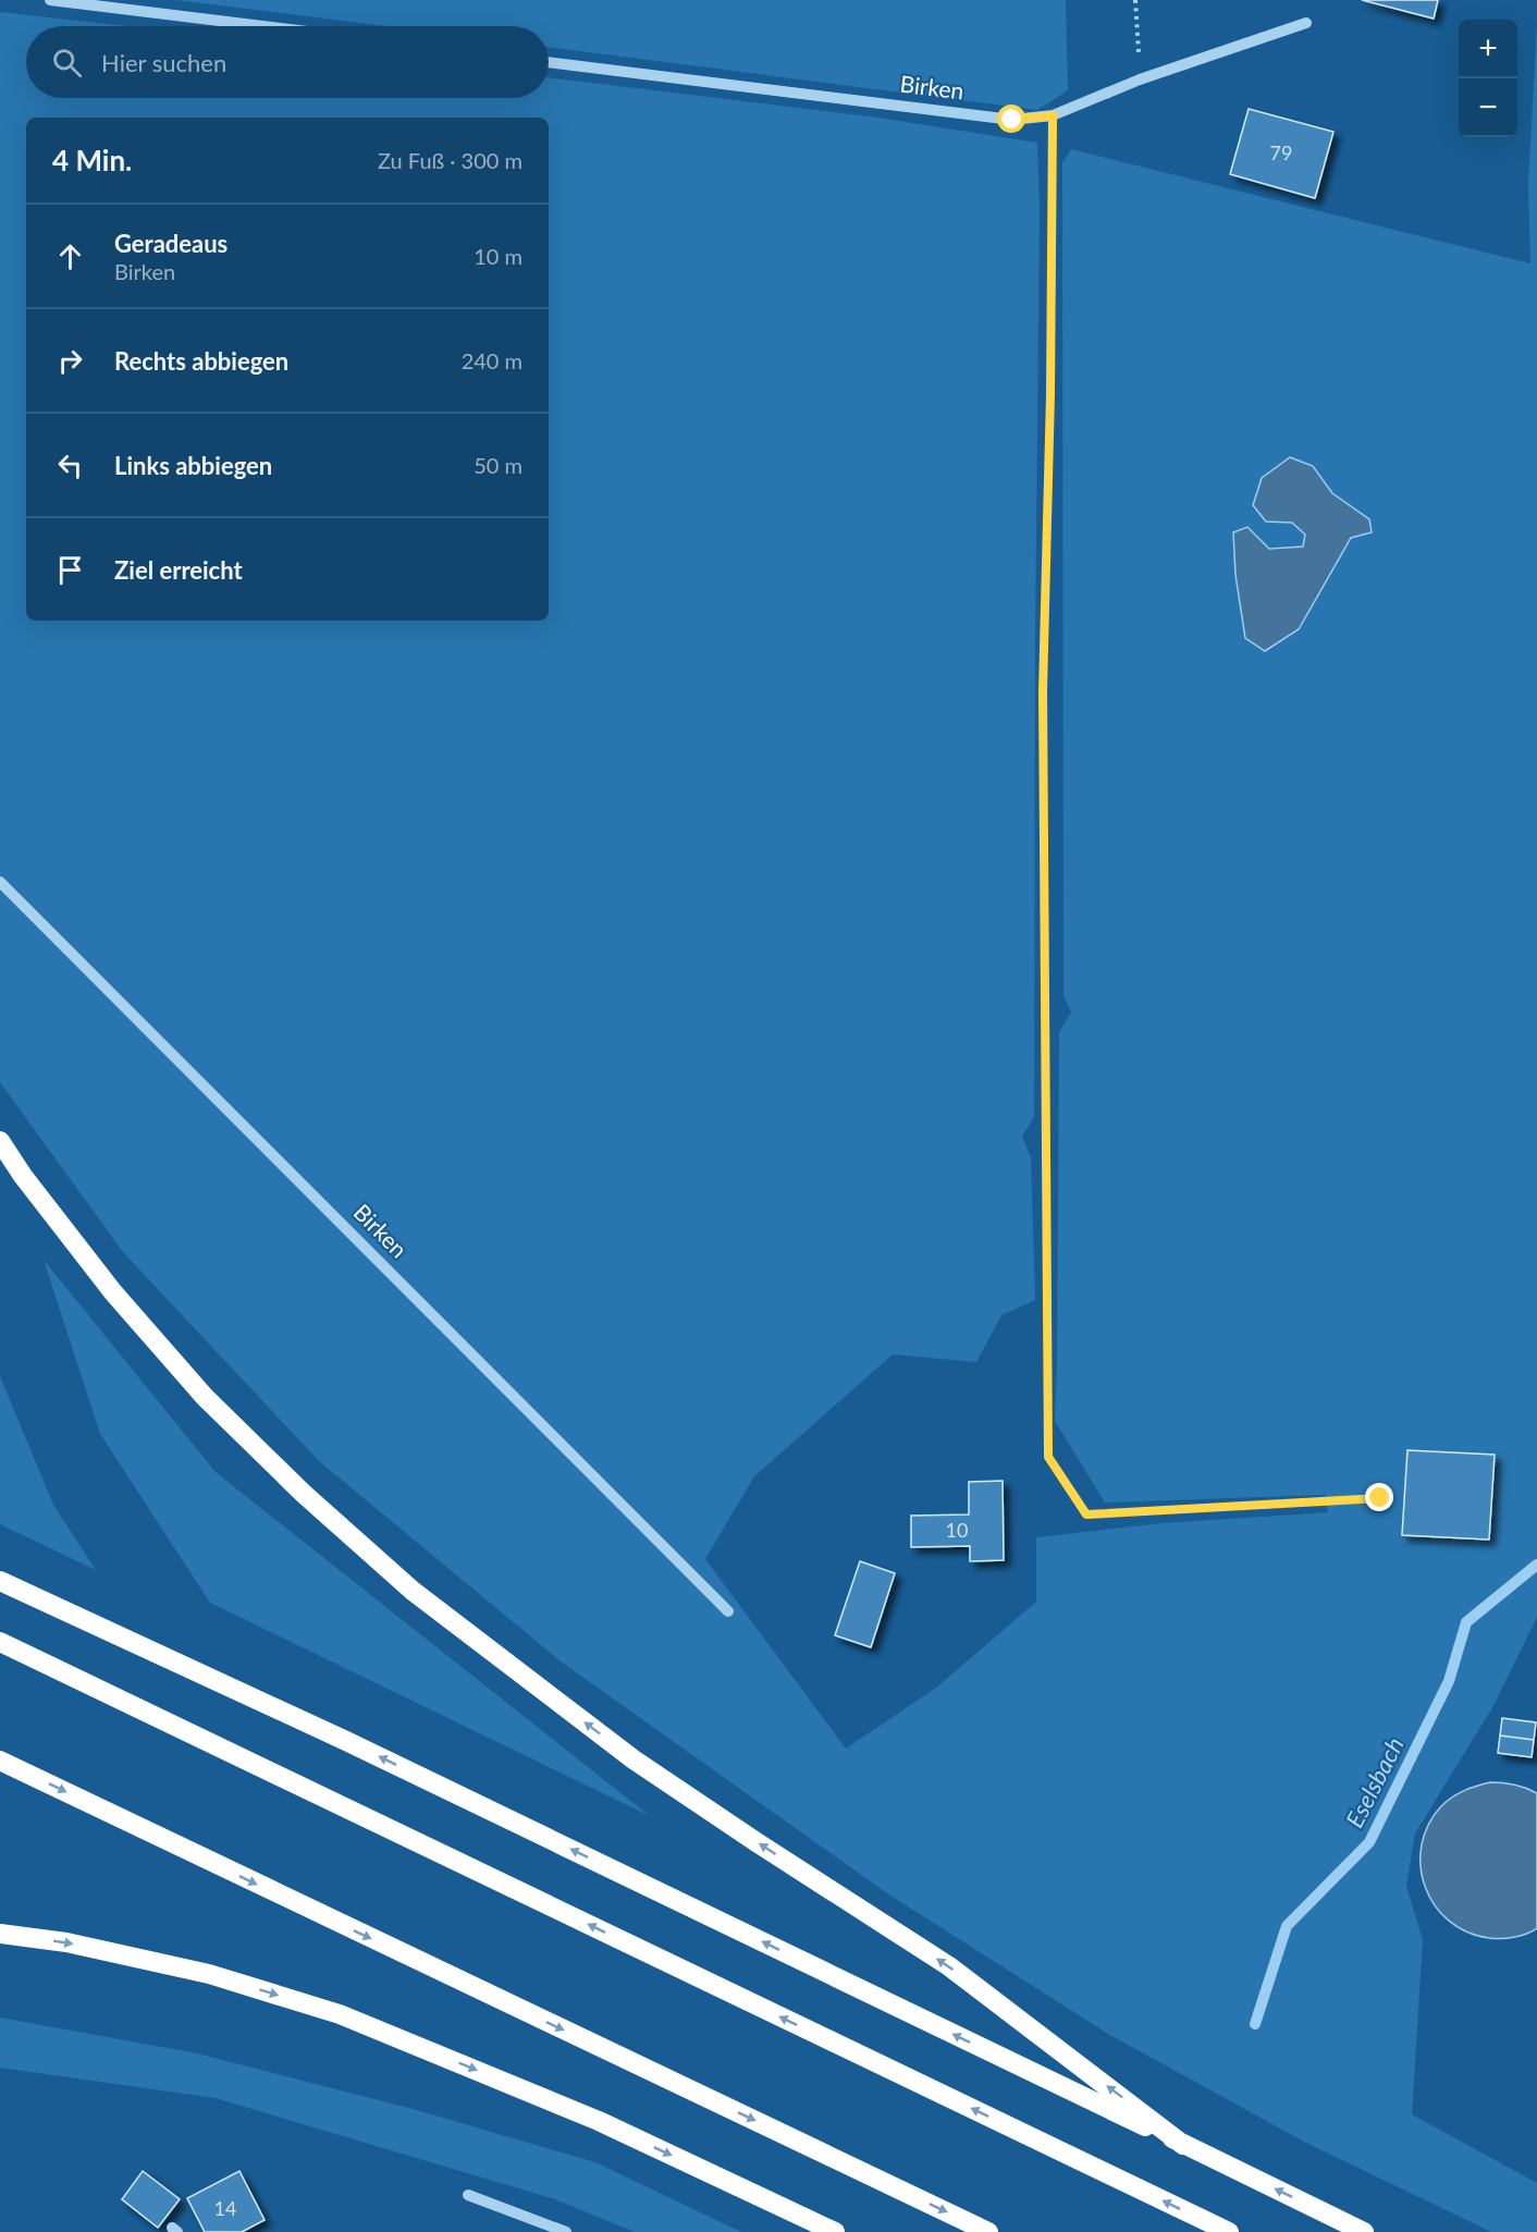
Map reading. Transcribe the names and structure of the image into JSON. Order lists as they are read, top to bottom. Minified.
{"streets":{"street":["Birken"]},"water":["Eselsbach"],"house_numbers":["79","10","14"],"page":{"map_buttons":["+","−"],"search":"Hier suchen","heading":["4 Min.","Zu Fuß · 300 m"],"list":[["Geradeaus","Birken","10 m"],["Rechts abbiegen","240 m"],["Links abbiegen","50 m"],"Ziel erreicht"]}}
